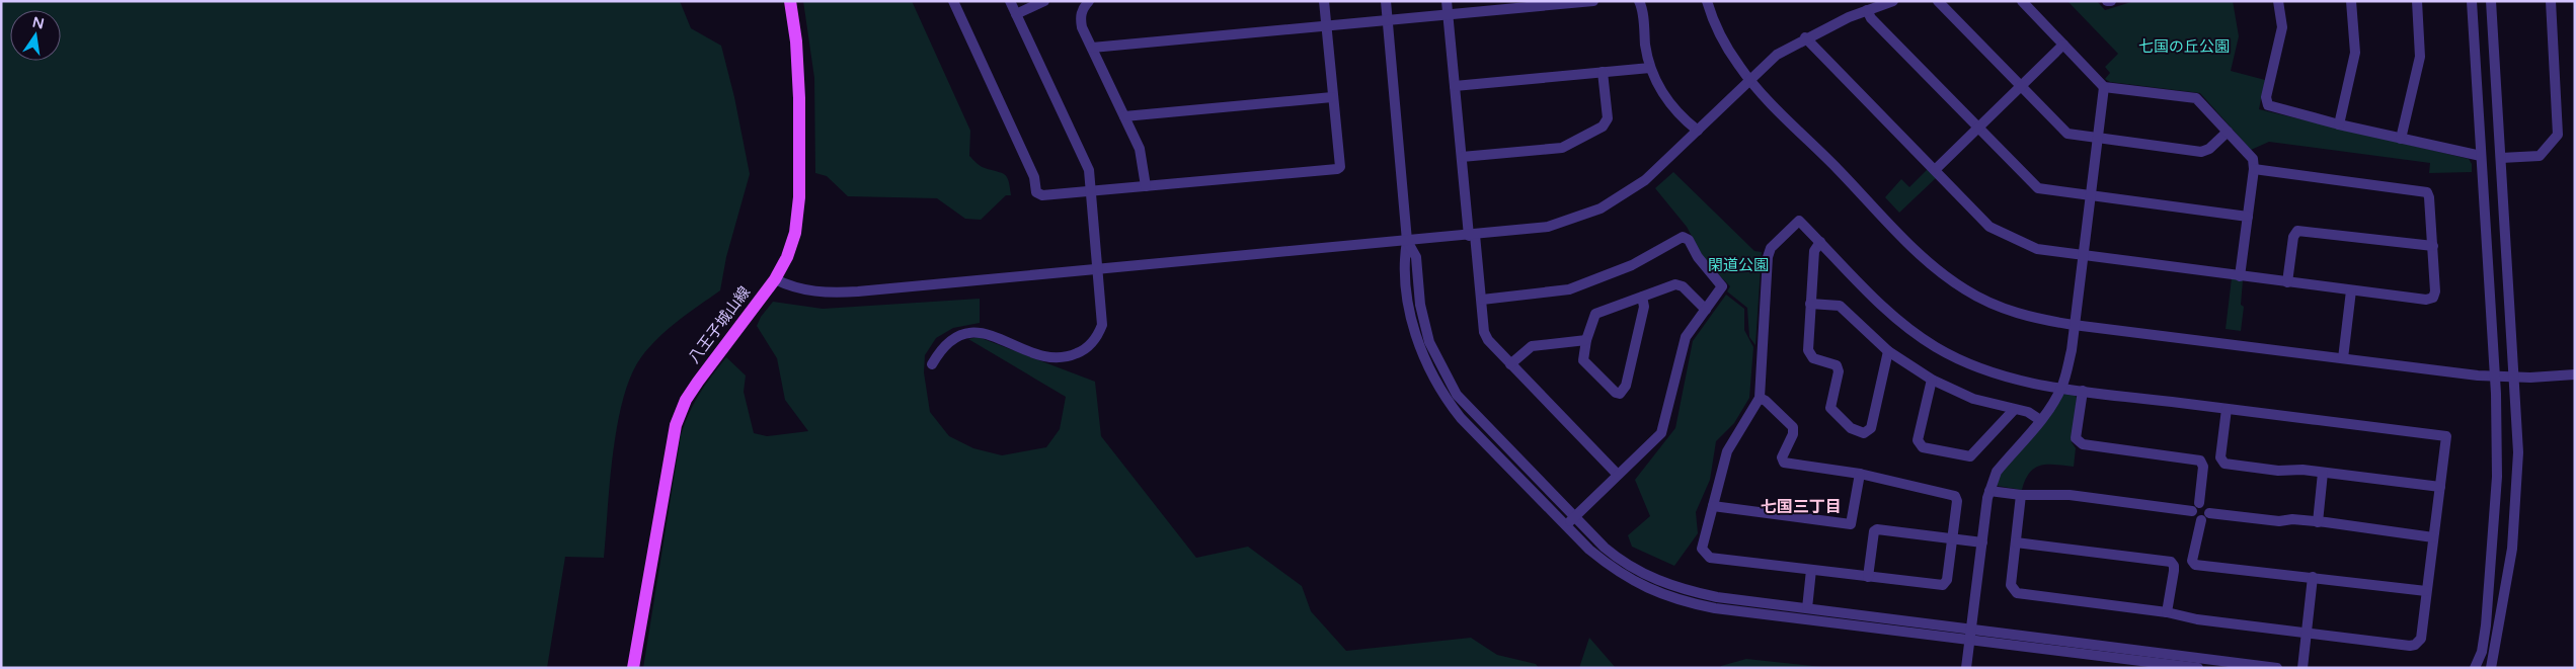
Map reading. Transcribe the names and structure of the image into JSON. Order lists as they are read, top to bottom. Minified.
{"streets":{"main road":["八王子城山線"]},"districts":["七国三丁目"],"parks":["七国の丘公園","閑道公園"],"north":"top"}
